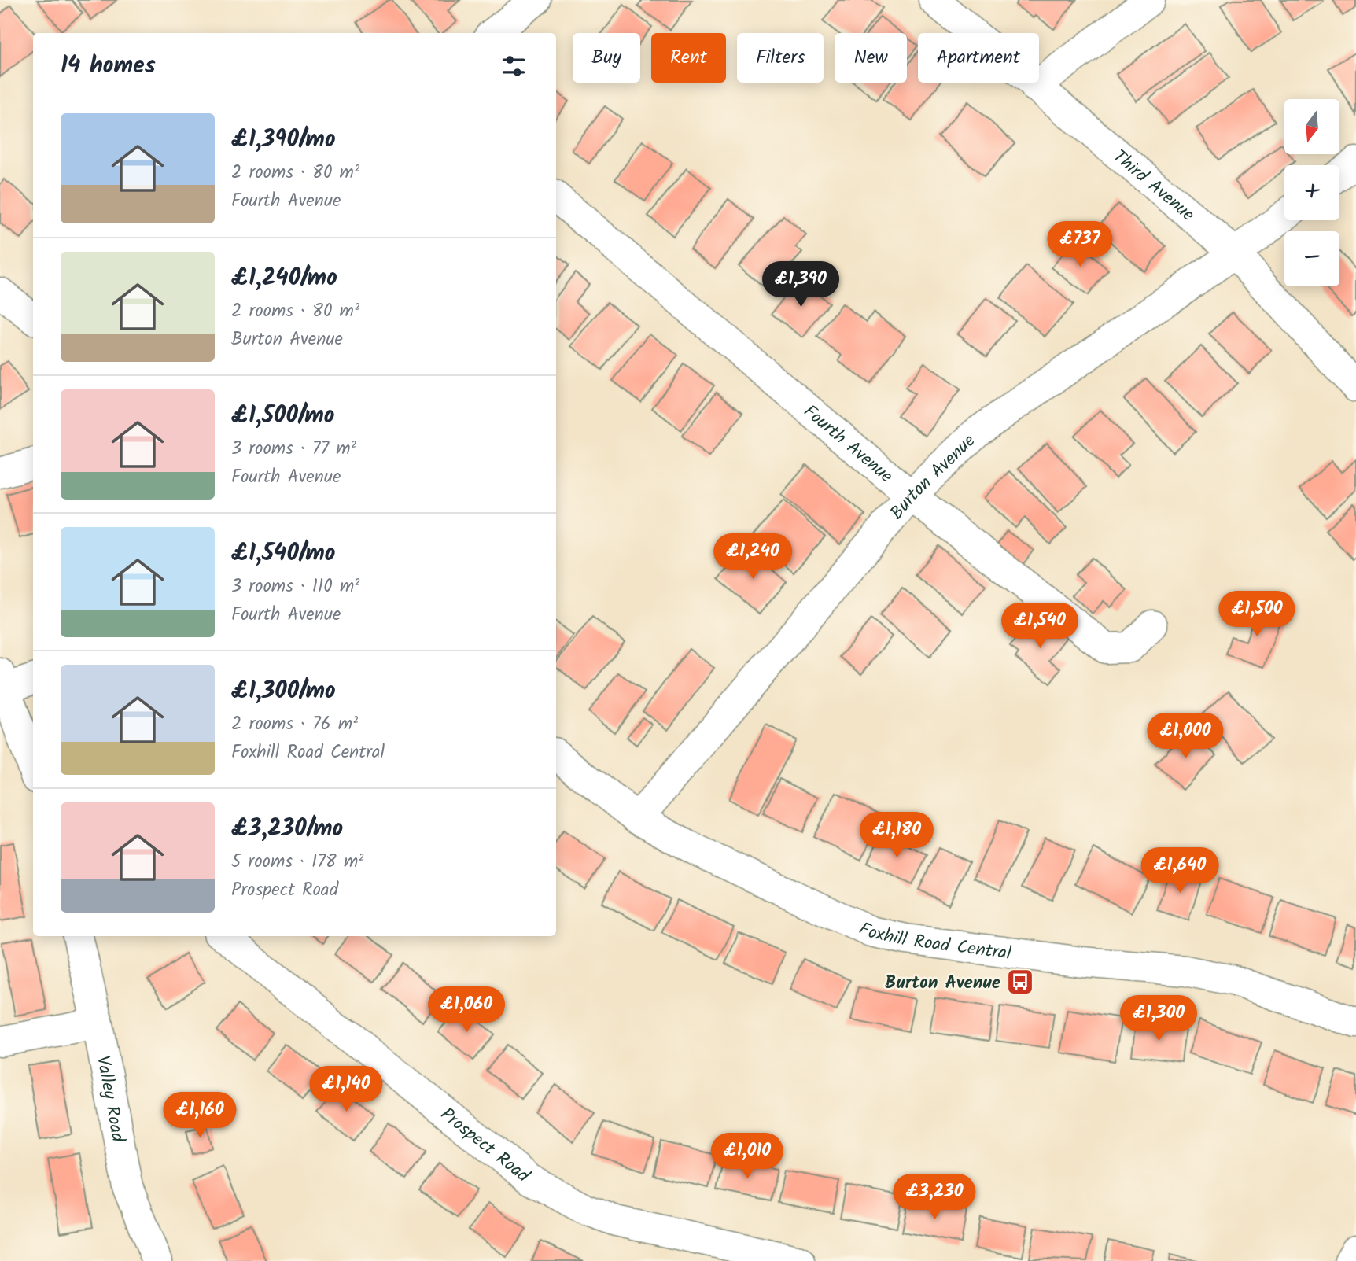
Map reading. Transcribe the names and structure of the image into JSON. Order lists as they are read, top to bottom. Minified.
{"streets":{"street":["Third Avenue","Fourth Avenue","Burton Avenue","Foxhill Road Central","Valley Road","Prospect Road"]},"crossings":[["Third Avenue","Burton Avenue"],["Fourth Avenue","Burton Avenue"],["Burton Avenue","Foxhill Road Central"]],"places":{"bus stop":["Burton Avenue"]},"north":"bottom","page":{"chip":["Buy","Rent","Filters","New","Apartment"],"heading":"14 homes","map_buttons":["+","−"],"list":[{"name":"£1,390/mo","note":"2 rooms · 80 m² · Fourth Avenue"},{"name":"£1,240/mo","note":"2 rooms · 80 m² · Burton Avenue"},{"name":"£1,500/mo","note":"3 rooms · 77 m² · Fourth Avenue"},{"name":"£1,540/mo","note":"3 rooms · 110 m² · Fourth Avenue"},{"name":"£1,300/mo","note":"2 rooms · 76 m² · Foxhill Road Central"},{"name":"£3,230/mo","note":"5 rooms · 178 m² · Prospect Road"}],"price":["£737","£1,390","£1,240","£1,500","£1,540","£1,000","£1,180","£1,640","£1,060","£1,300","£1,140","£1,160","£1,010","£3,230"]}}
